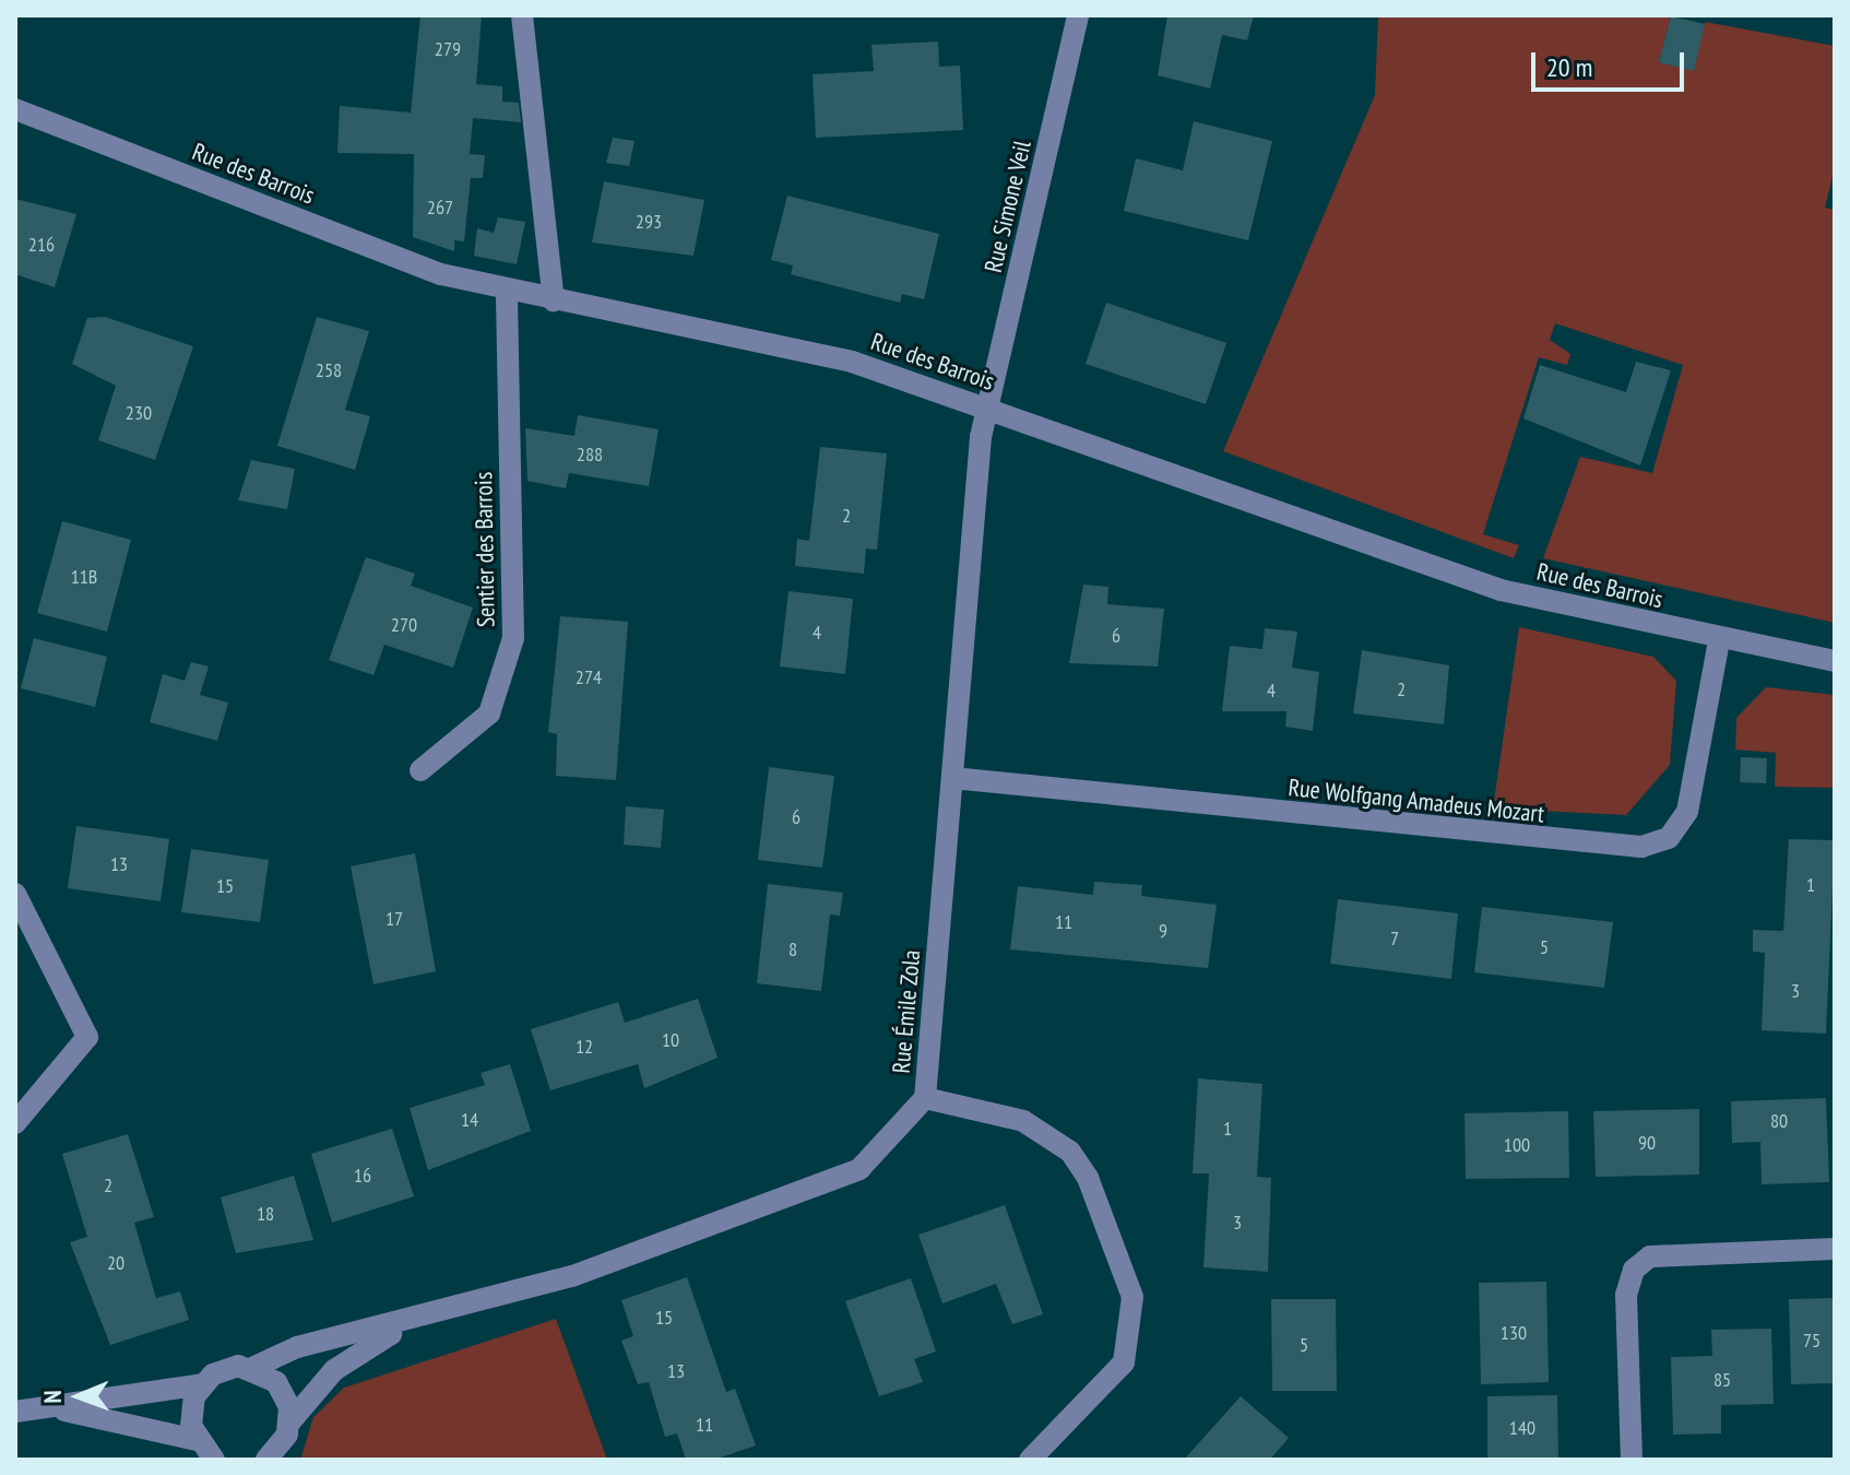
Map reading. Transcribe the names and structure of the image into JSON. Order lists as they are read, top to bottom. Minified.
{"streets":{"street":["Rue des Barrois","Rue Simone Veil","Sentier des Barrois","Rue Wolfgang Amadeus Mozart","Rue Émile Zola"]},"crossings":[["Rue des Barrois","Rue Simone Veil"],["Rue des Barrois","Sentier des Barrois"],["Rue des Barrois","Rue Wolfgang Amadeus Mozart"],["Rue des Barrois","Rue Émile Zola"],["Rue Simone Veil","Rue Émile Zola"],["Rue Wolfgang Amadeus Mozart","Rue Émile Zola"]],"house_numbers":["279","267","293","216","258","230","288","2","11B","270","4","6","274","2","4","6","13","1","15","17","11","9","7","5","8","3","10","12","14","80","1","90","100","16","2","18","3","20","15","130","75","5","13","85","11","140"],"scale_bar":"20 m","north":"left"}
